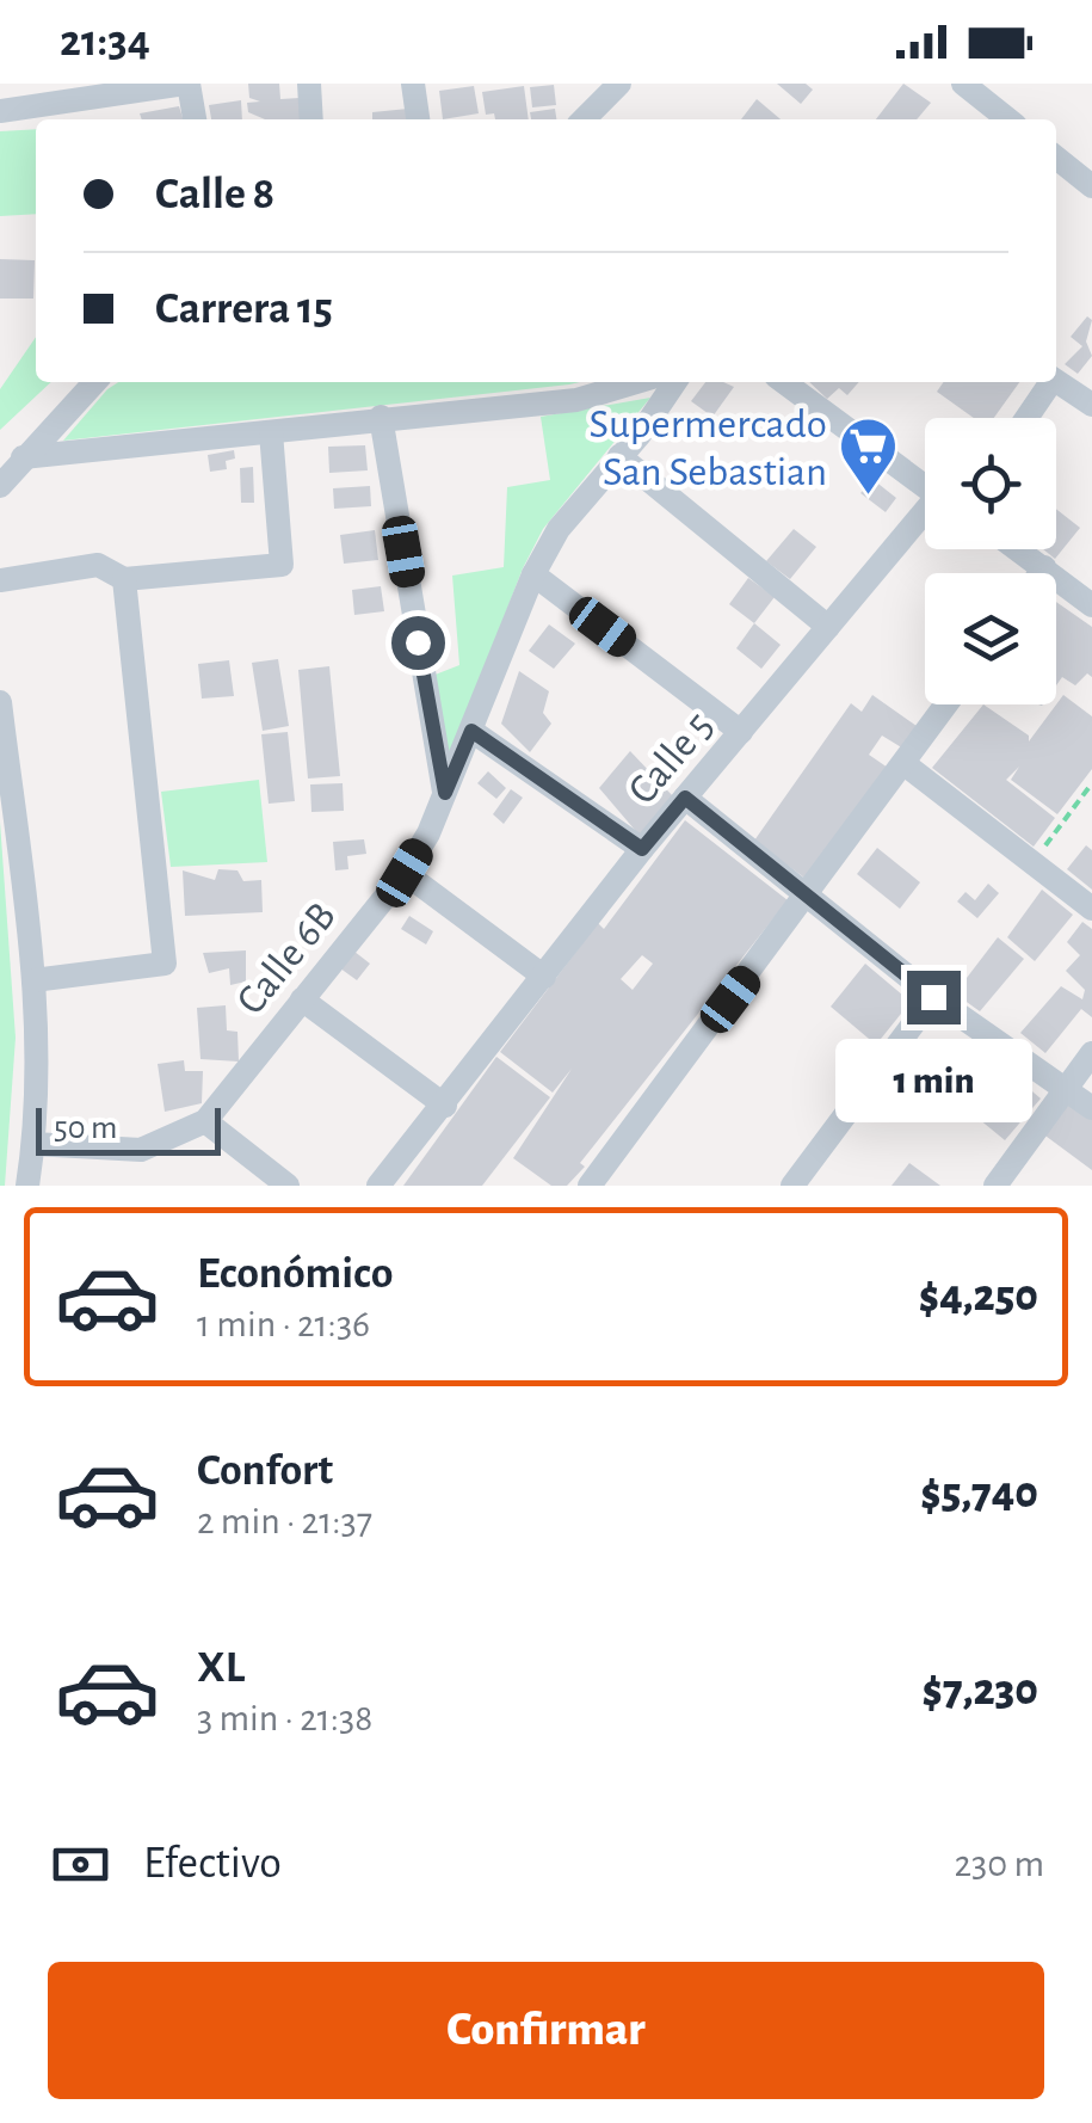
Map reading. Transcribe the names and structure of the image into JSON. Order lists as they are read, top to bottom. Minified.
{"streets":{"street":["Calle 5","Calle 6B"]},"places":{"supermarket":["Supermercado San Sebastian"]},"scale_bar":"50 m","page":{"status":"21:34","banner":["Calle 8","Carrera 15"],"bubble":"1 min","scale":"50 m","list":[{"name":"Económico","note":"1 min · 21:36","value":"$4,250"},{"name":"Confort","note":"2 min · 21:37","value":"$5,740"},{"name":"XL","note":"3 min · 21:38","value":"$7,230"}],"pay":["Efectivo","230 m"],"buttons":"Confirmar"}}
